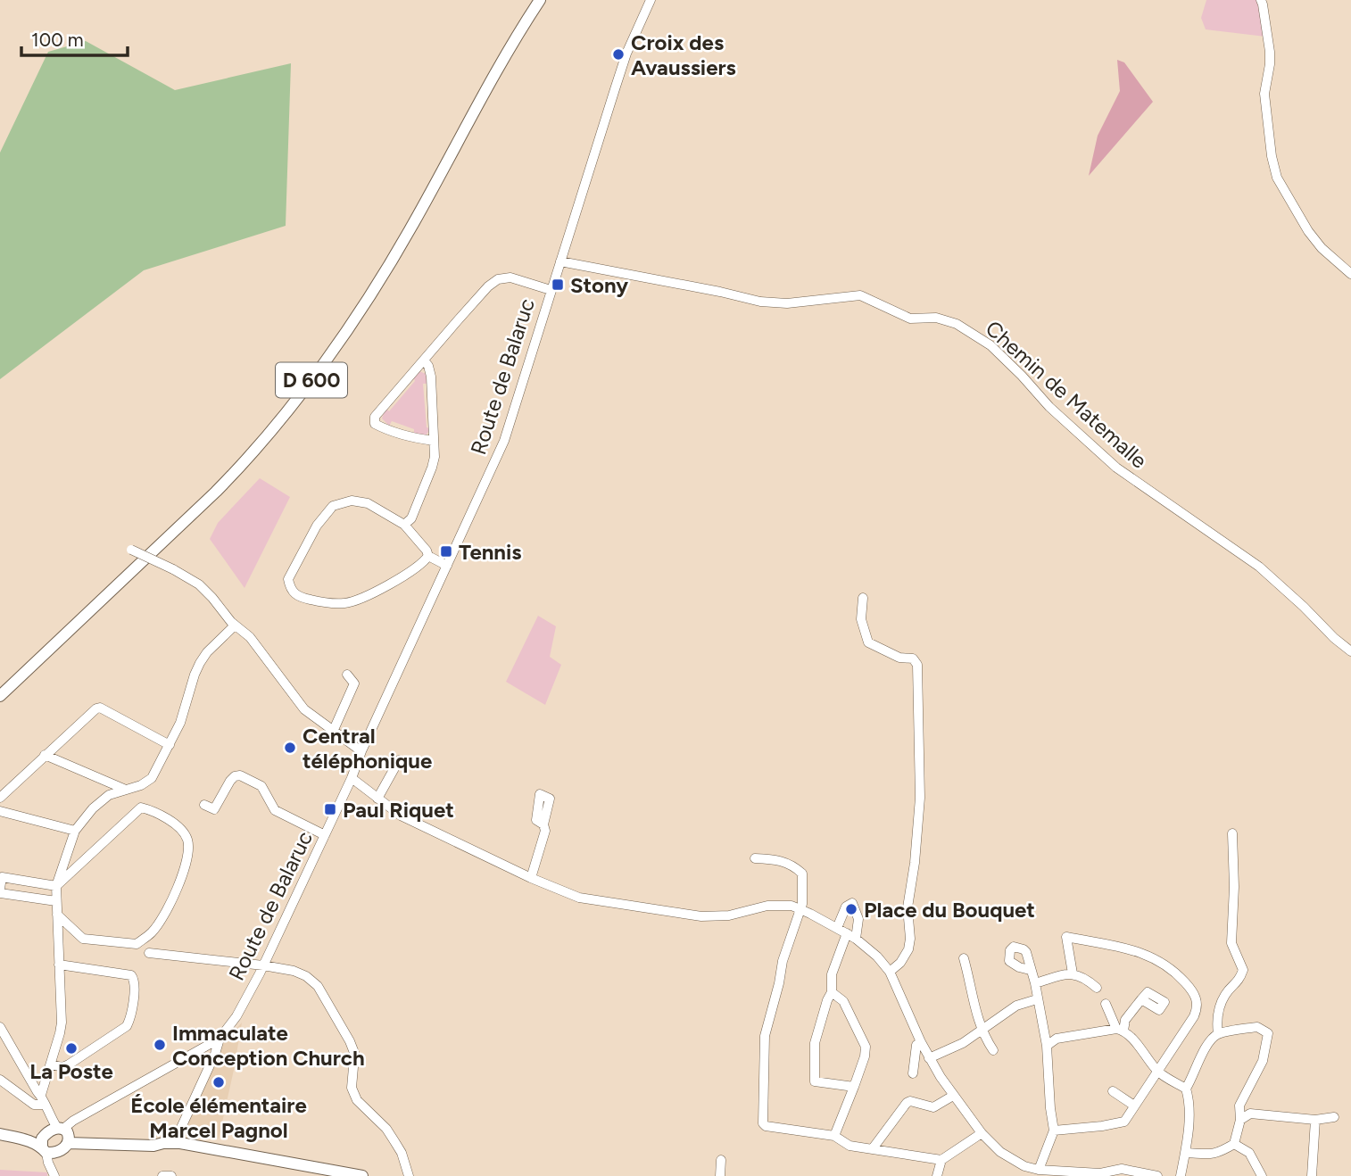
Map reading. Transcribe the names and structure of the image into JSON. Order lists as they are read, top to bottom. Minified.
{"streets":{"main road":["D 600"],"street":["Route de Balaruc","Chemin de Matemalle"]},"crossings":[["Route de Balaruc","Chemin de Matemalle"]],"places":{"other":["Croix des Avaussiers","Central téléphonique","Place du Bouquet","Immaculate Conception Church","La Poste","École élémentaire Marcel Pagnol"],"transit":["Stony","Tennis","Paul Riquet"]},"scale_bar":"100 m"}
